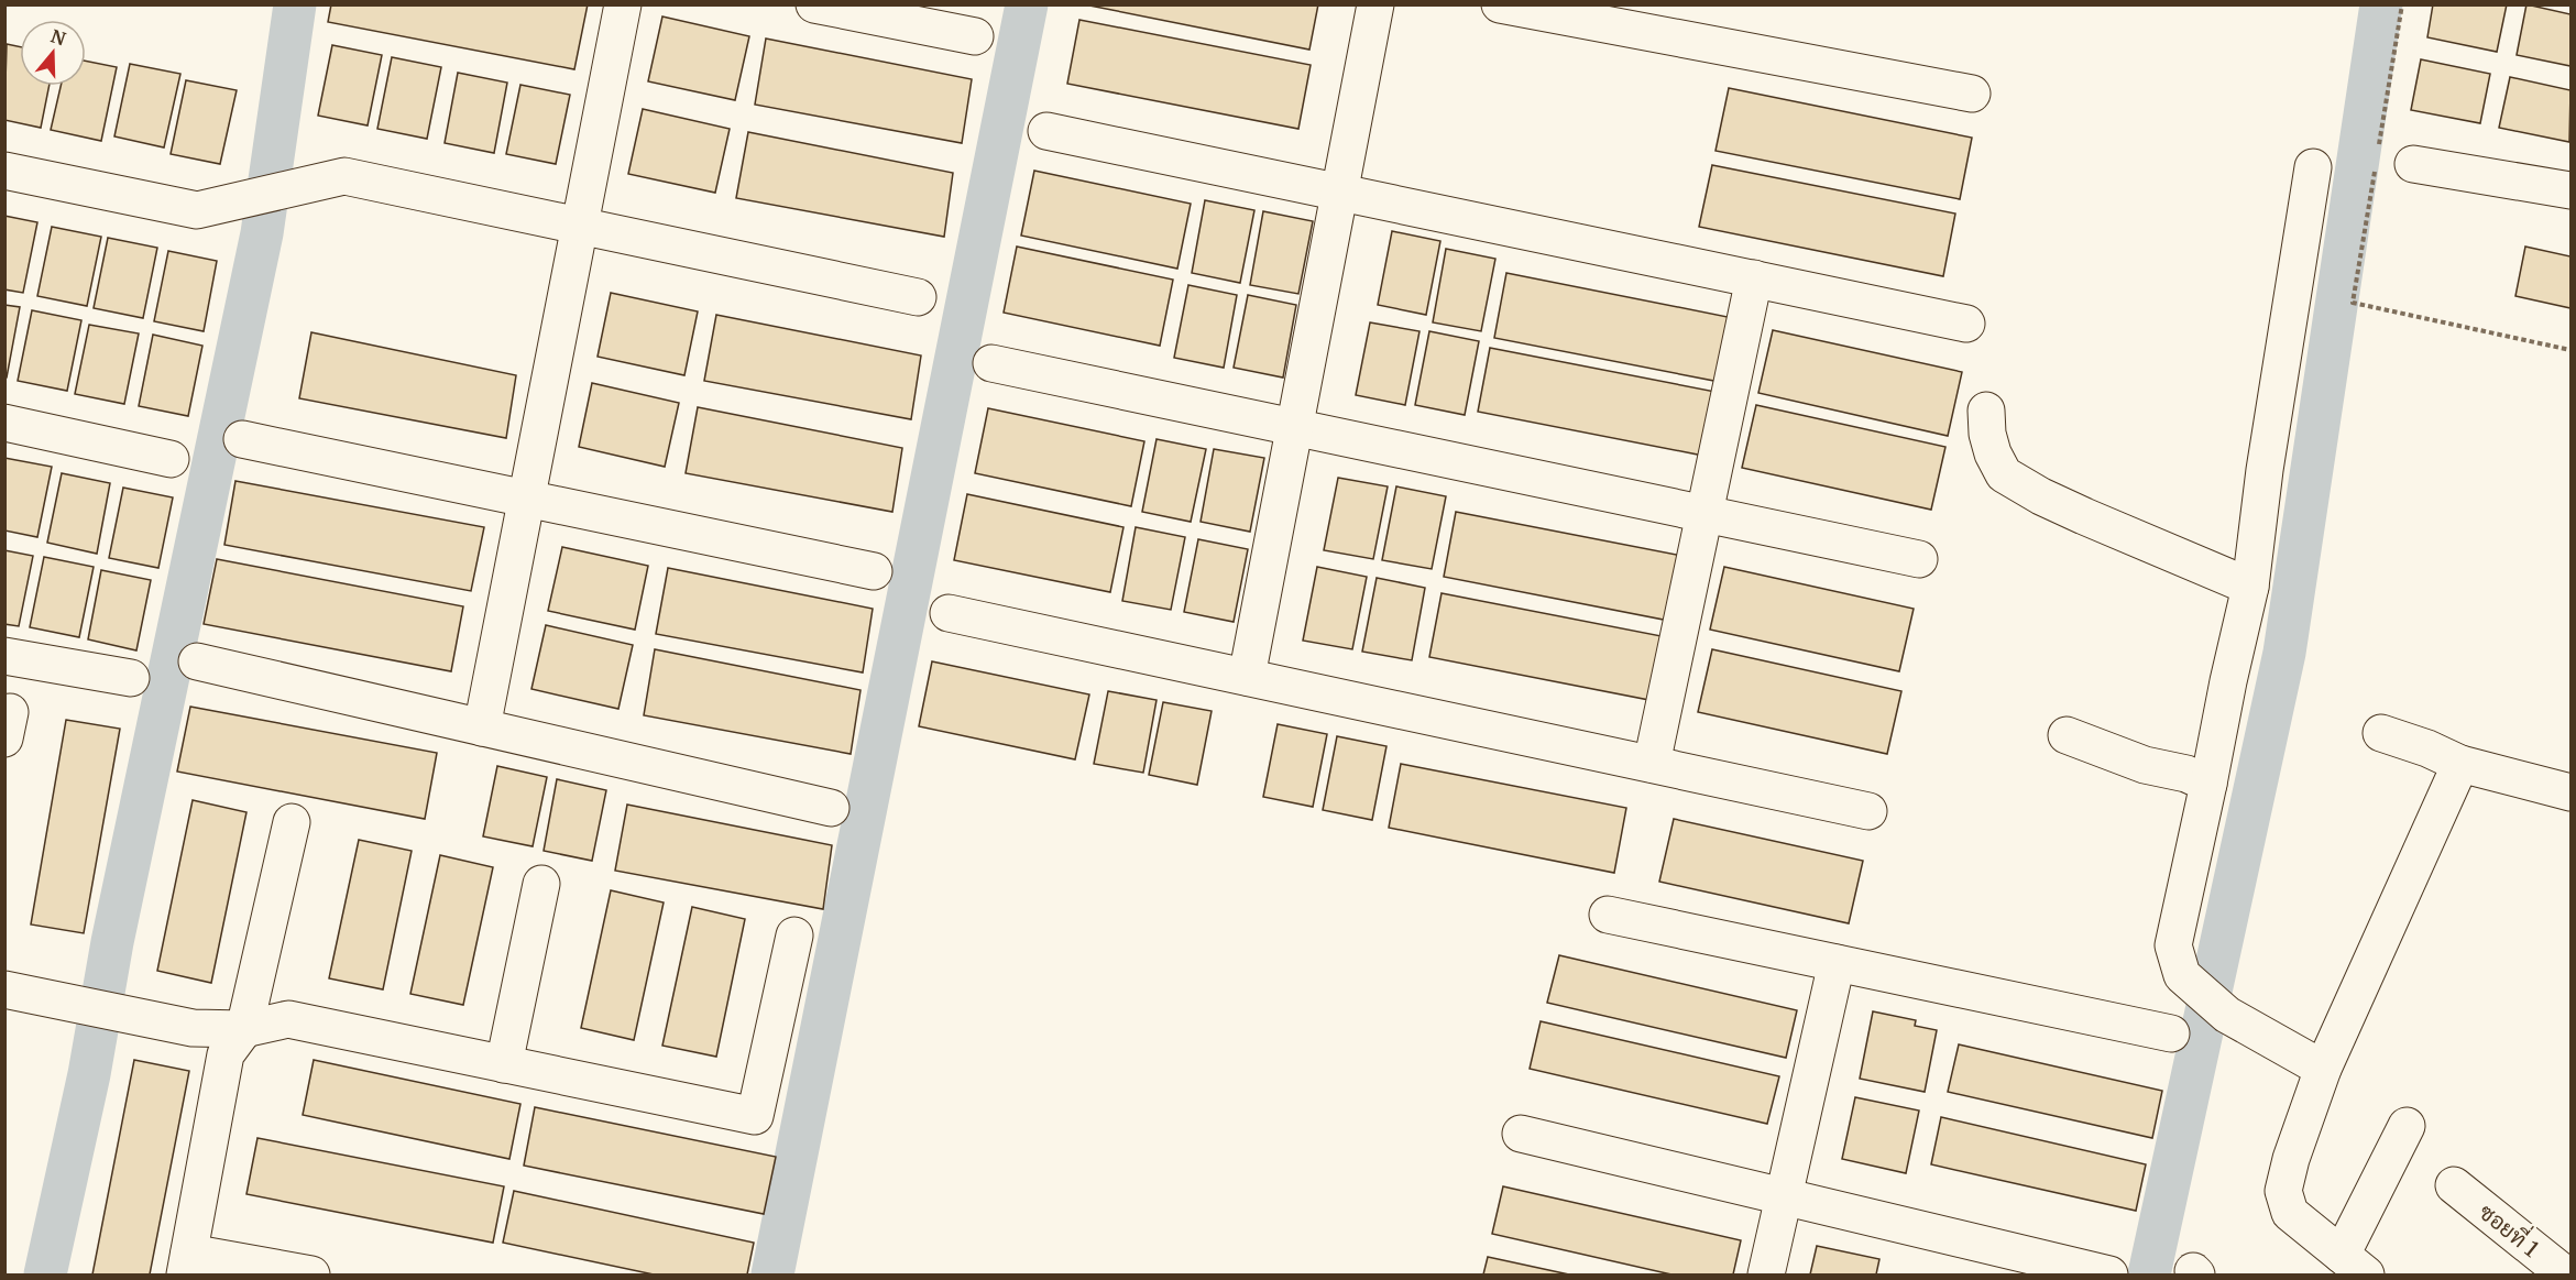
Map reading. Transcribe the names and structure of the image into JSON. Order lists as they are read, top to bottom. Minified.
{"streets":{"street":["ซอยที่ 1"]},"north":"top"}
